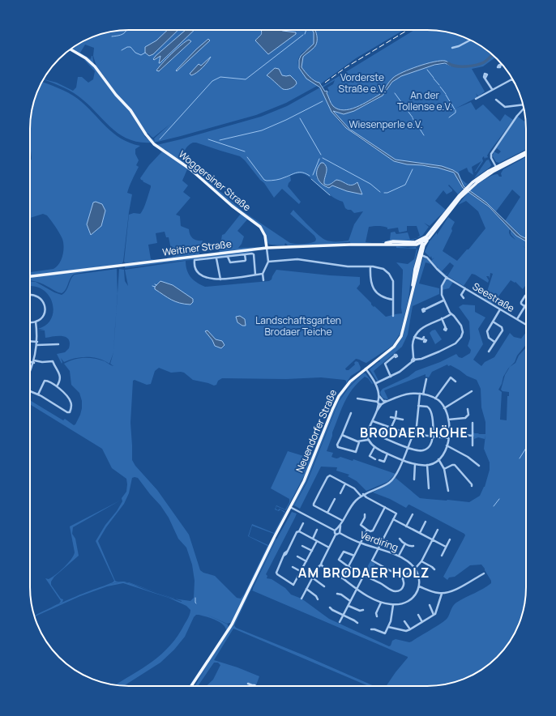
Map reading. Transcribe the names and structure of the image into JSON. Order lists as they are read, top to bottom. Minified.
{"streets":{"main road":["Woggersiner Straße","Weitiner Straße","Neuendorfer Straße"],"street":["Seestraße","Verdiring"]},"crossings":[["Woggersiner Straße","Weitiner Straße"],["Weitiner Straße","Neuendorfer Straße"],["Seestraße","Neuendorfer Straße"],["Neuendorfer Straße","Verdiring"]],"districts":["BRODAER HÖHE","AM BRODAER HOLZ"],"parks":["Vorderste Straße e.V.","An der Tollense e.V.","Wiesenperle e.V.","Landschaftsgarten Brodaer Teiche"]}
